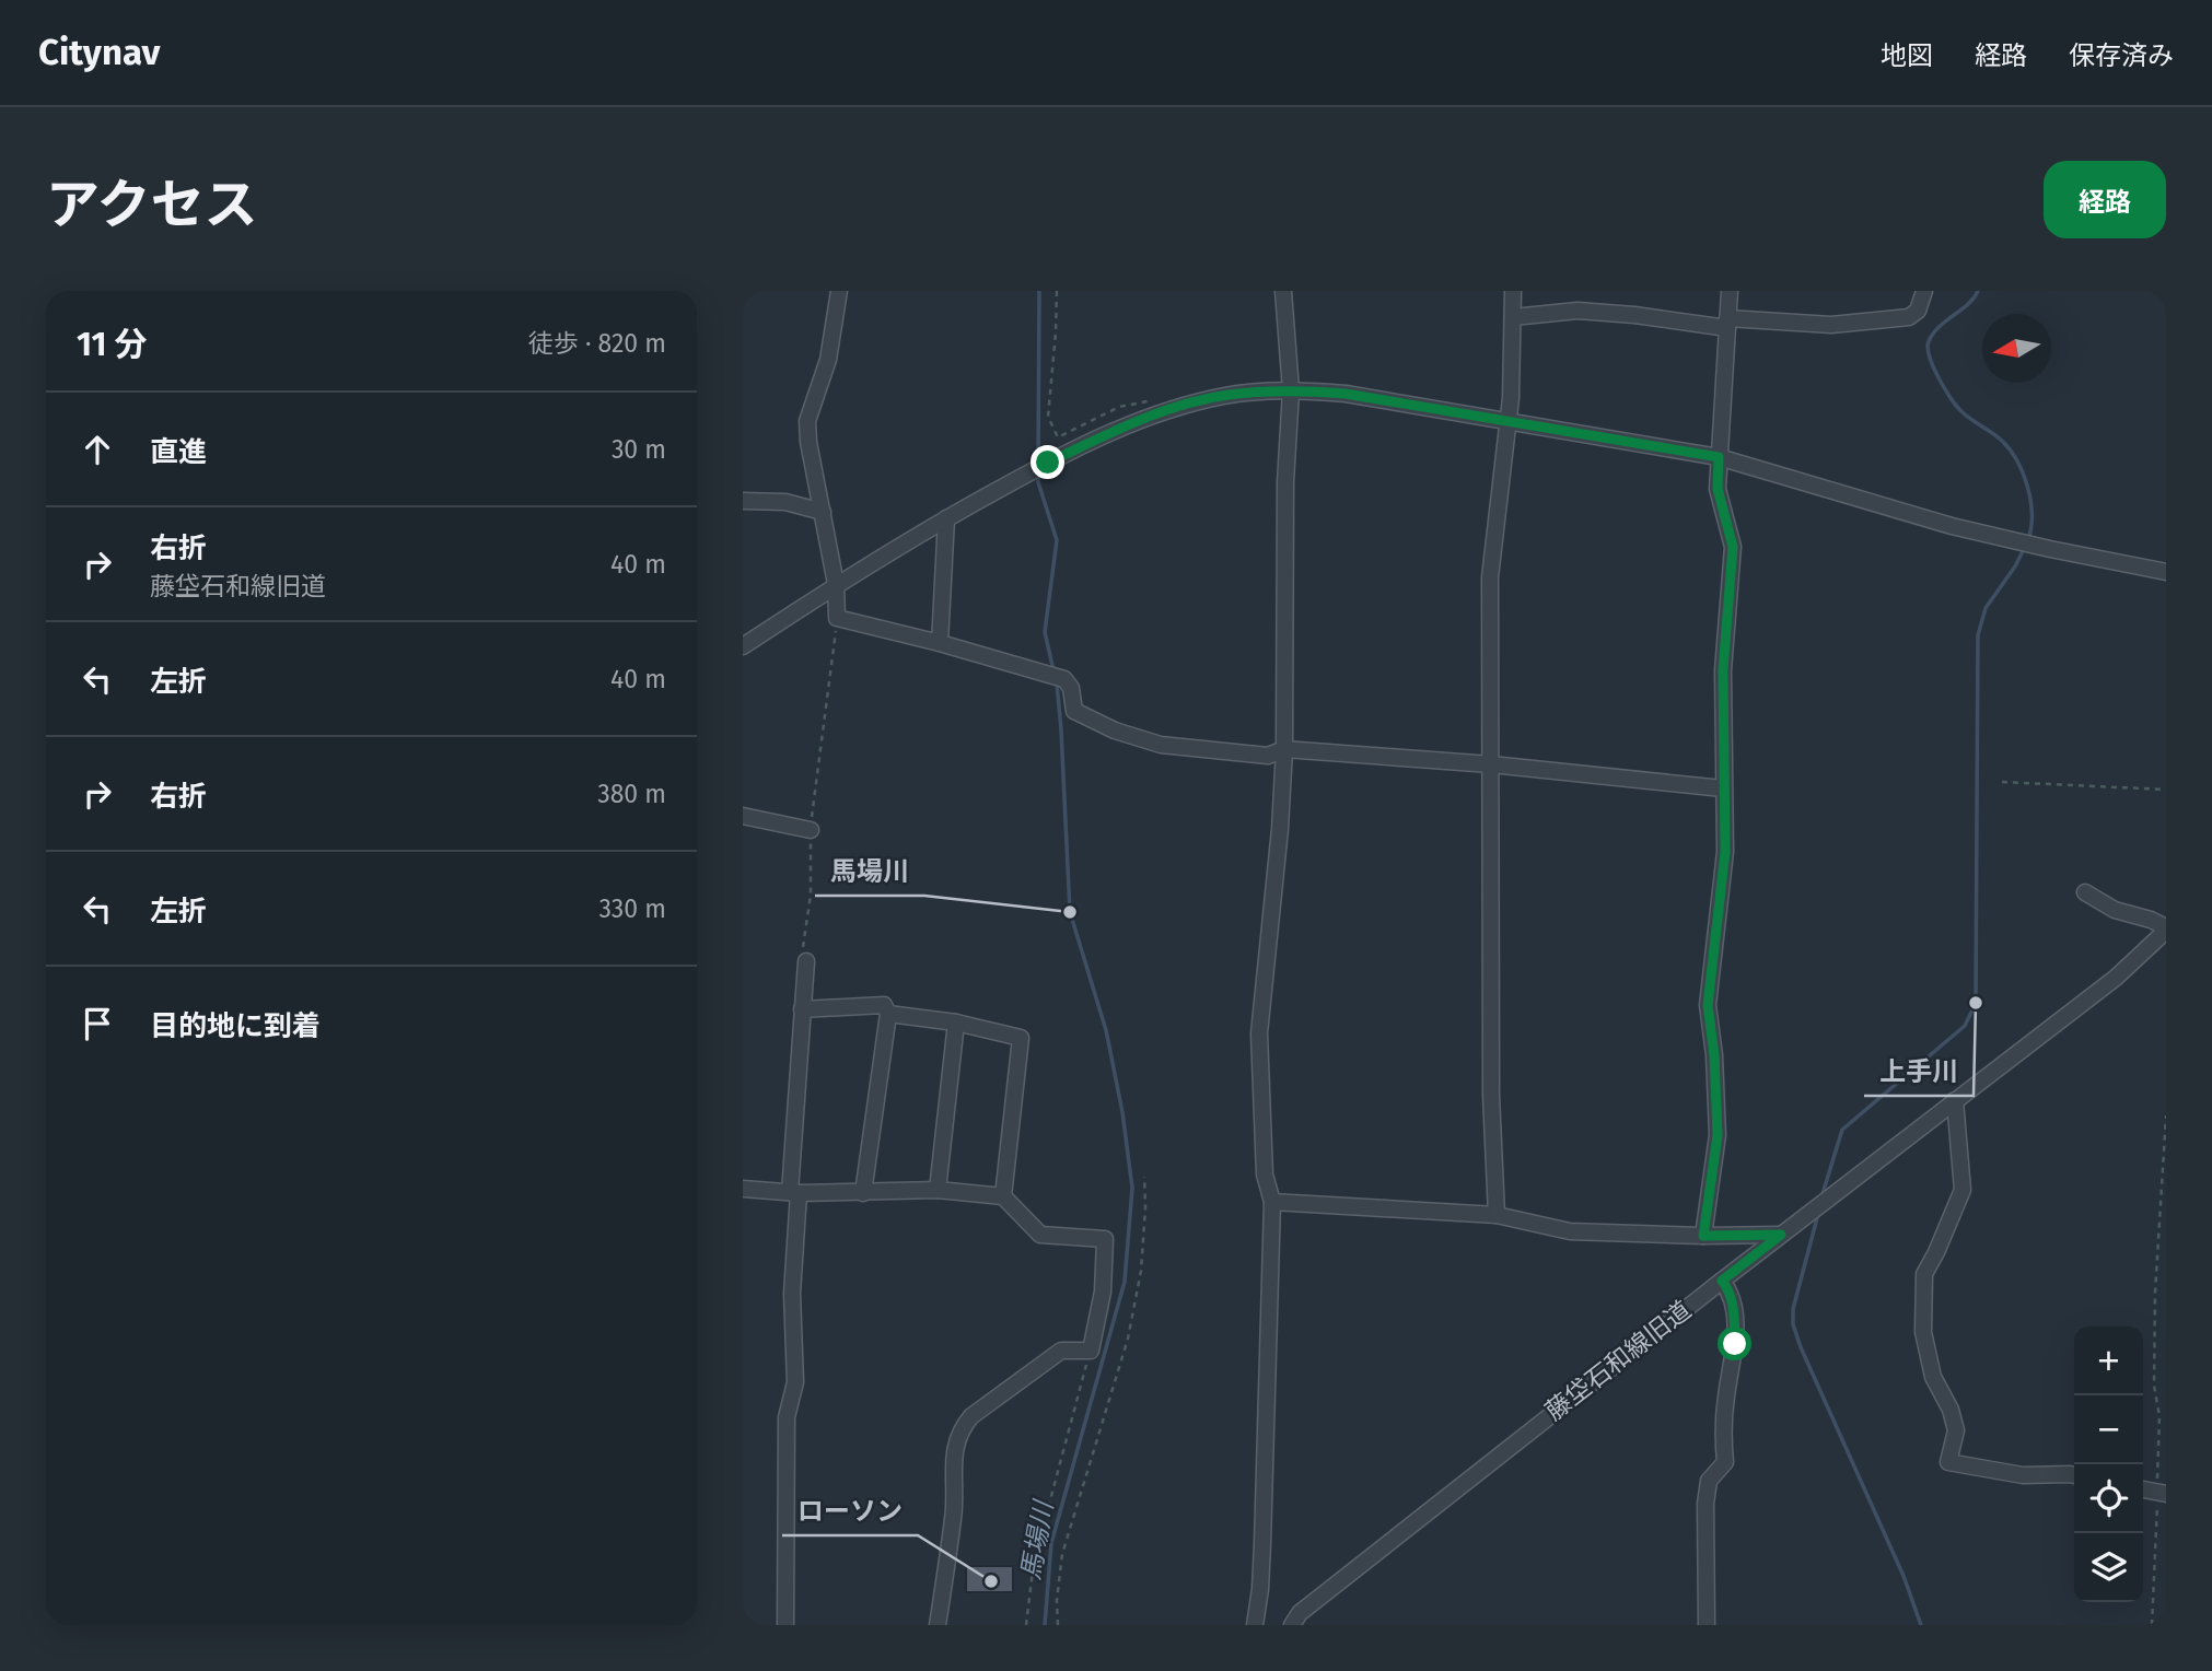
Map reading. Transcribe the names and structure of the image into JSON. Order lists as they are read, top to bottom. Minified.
{"streets":{"street":["藤垈石和線旧道"]},"water":["馬場川"],"places":["馬場川","上手川","ローソン"],"north":"left","page":{"header":"Citynav","nav":["地図","経路","保存済み"],"title":"アクセス","buttons":"経路","heading":["11 分","徒歩 · 820 m"],"list":[["直進","30 m"],["右折","藤垈石和線旧道","40 m"],["左折","40 m"],["右折","380 m"],["左折","330 m"],"目的地に到着"],"map_buttons":["+","−"]}}
